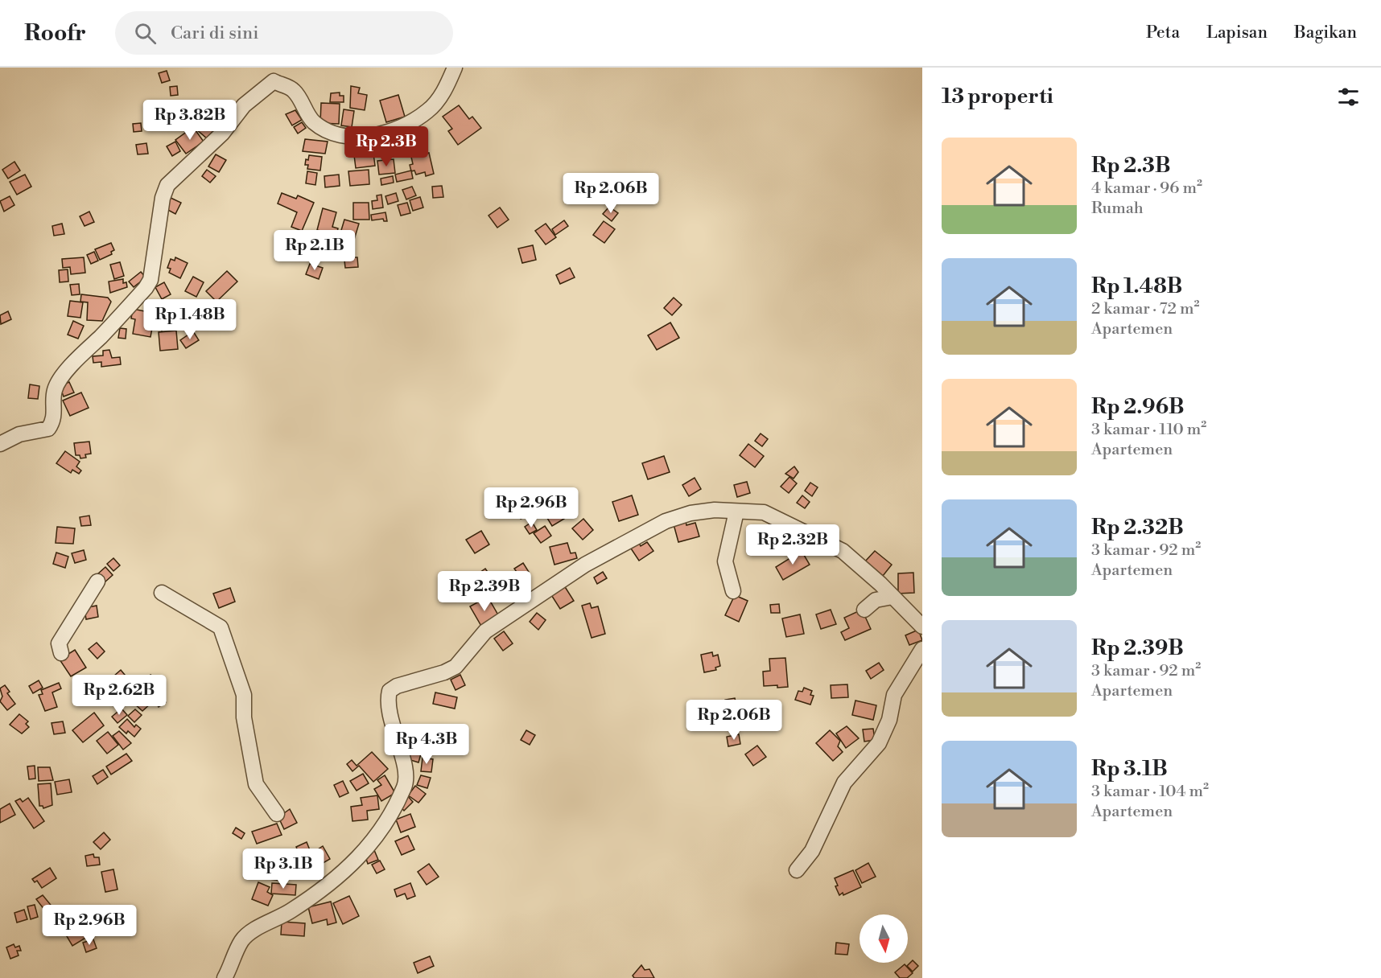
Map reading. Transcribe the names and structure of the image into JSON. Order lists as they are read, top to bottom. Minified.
{"north":"bottom","page":{"header":"Roofr","search":"Cari di sini","nav":["Peta","Lapisan","Bagikan"],"heading":"13 properti","price":["Rp 3.82B","Rp 2.3B","Rp 2.06B","Rp 2.1B","Rp 1.48B","Rp 2.96B","Rp 2.32B","Rp 2.39B","Rp 2.62B","Rp 2.06B","Rp 4.3B","Rp 3.1B","Rp 2.96B"],"list":[{"name":"Rp 2.3B","note":"4 kamar · 96 m² · Rumah"},{"name":"Rp 1.48B","note":"2 kamar · 72 m² · Apartemen"},{"name":"Rp 2.96B","note":"3 kamar · 110 m² · Apartemen"},{"name":"Rp 2.32B","note":"3 kamar · 92 m² · Apartemen"},{"name":"Rp 2.39B","note":"3 kamar · 92 m² · Apartemen"},{"name":"Rp 3.1B","note":"3 kamar · 104 m² · Apartemen"}]}}
